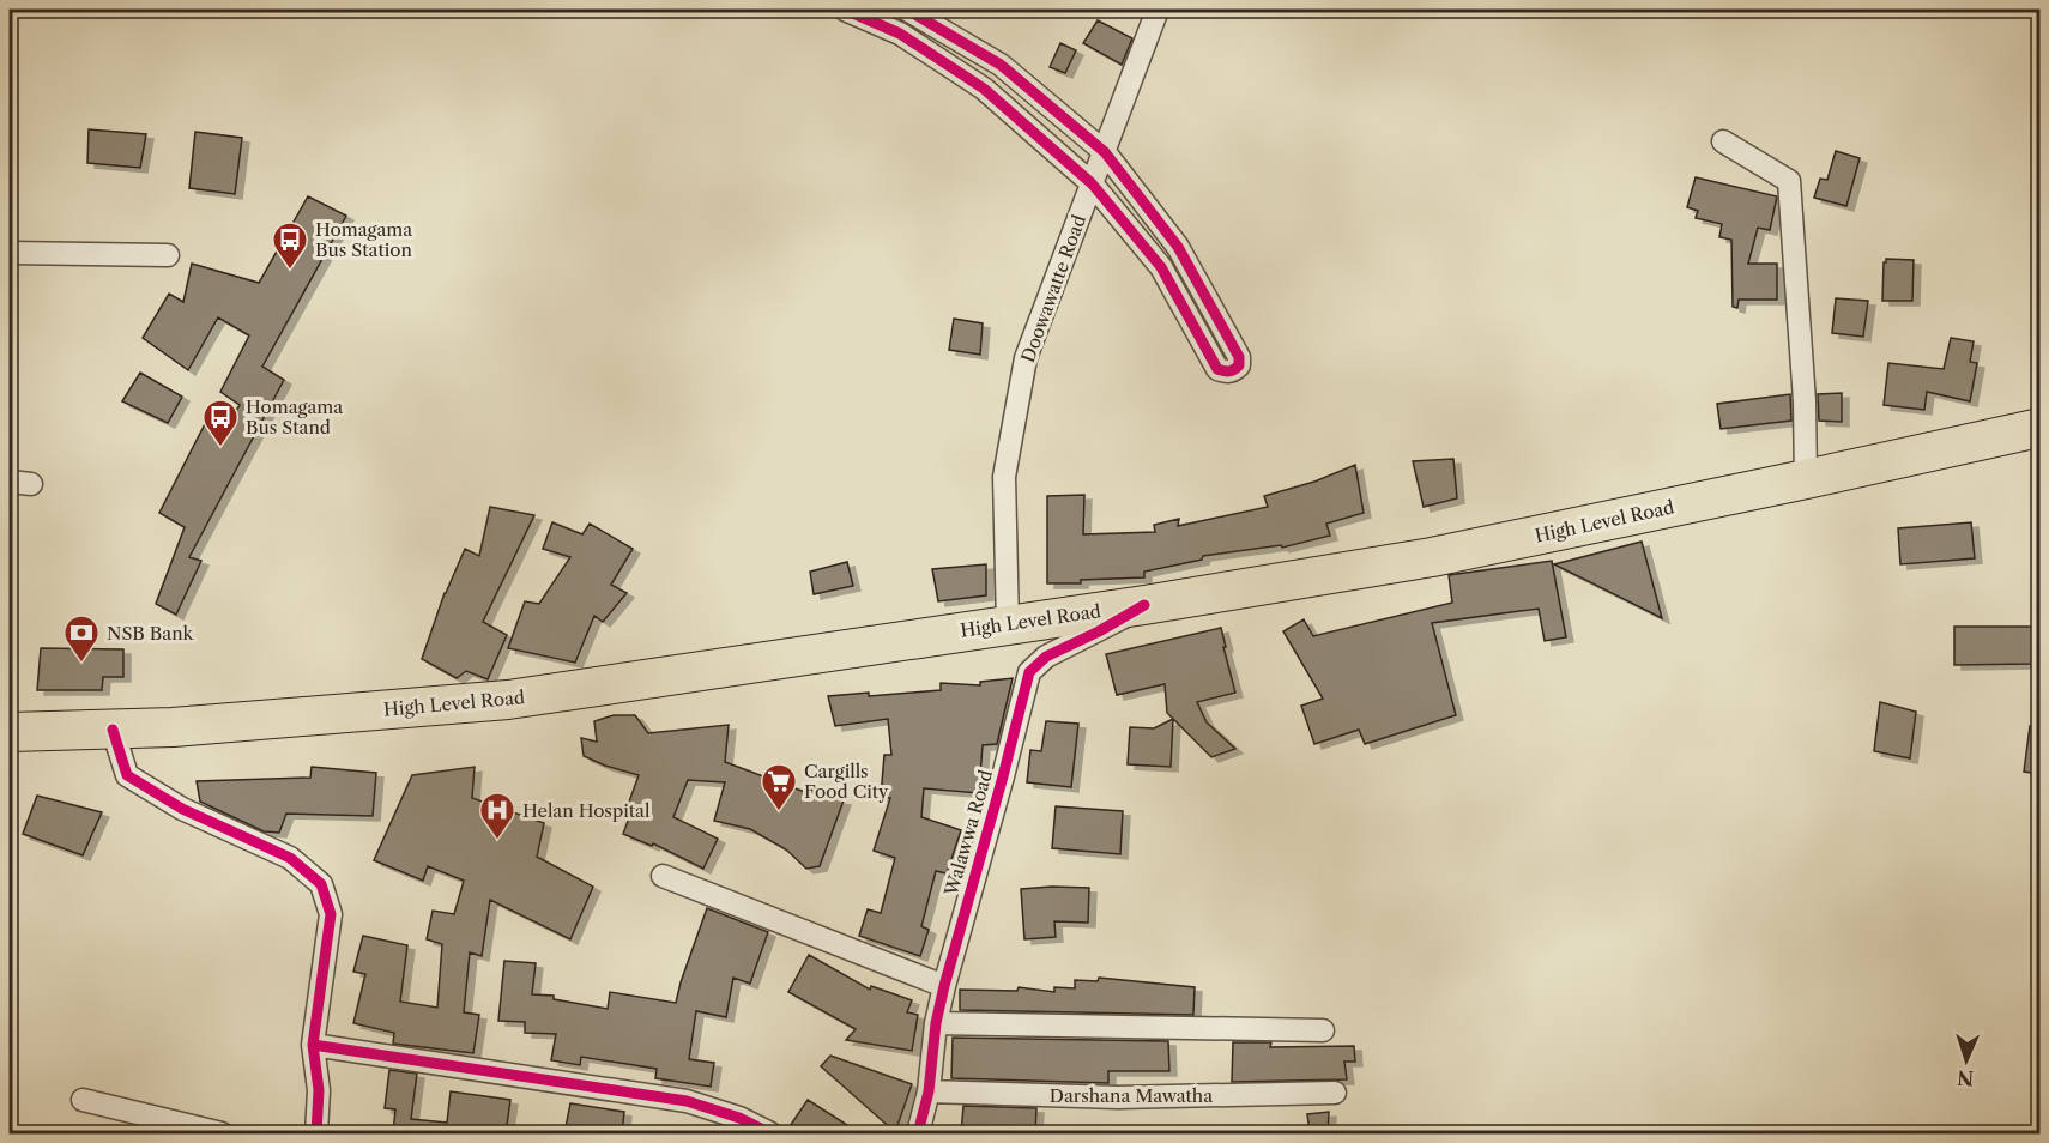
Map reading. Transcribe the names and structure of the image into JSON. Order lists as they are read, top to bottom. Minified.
{"streets":{"highway":["High Level Road"],"street":["Doowawatte Road","Walawwa Road","Darshana Mawatha"]},"crossings":[["Doowawatte Road","High Level Road"],["High Level Road","Walawwa Road"],["Walawwa Road","Darshana Mawatha"]],"places":{"bus stop":["Homagama Bus Station","Homagama Bus Stand"],"bank":["NSB Bank"],"supermarket":["Cargills Food City"],"hospital":["Helan Hospital"]},"north":"bottom"}
